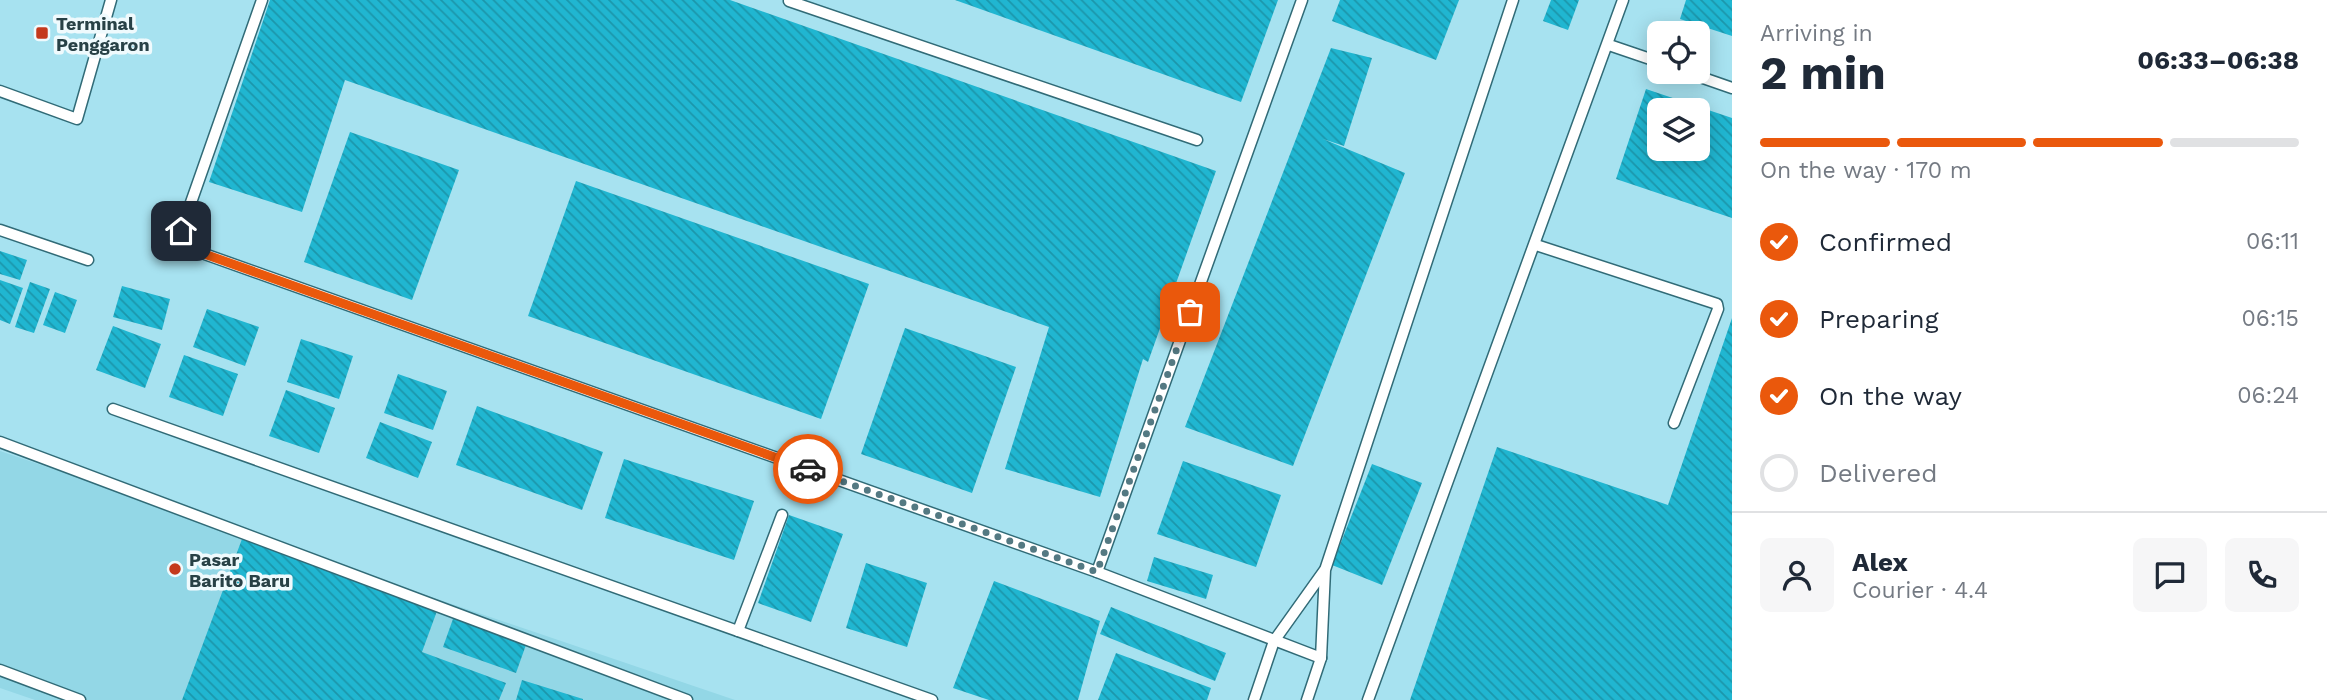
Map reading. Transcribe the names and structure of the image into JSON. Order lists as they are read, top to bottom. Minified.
{"places":{"transit":["Terminal Penggaron"],"other":["Pasar Barito Baru"]},"page":{"heading":["2 min","Arriving in","06:33–06:38"],"panel":["Alex","Courier · 4.4"],"bar":"On the way · 170 m","list":[["Confirmed","06:11"],["Preparing","06:15"],["On the way","06:24"],"Delivered"]}}
